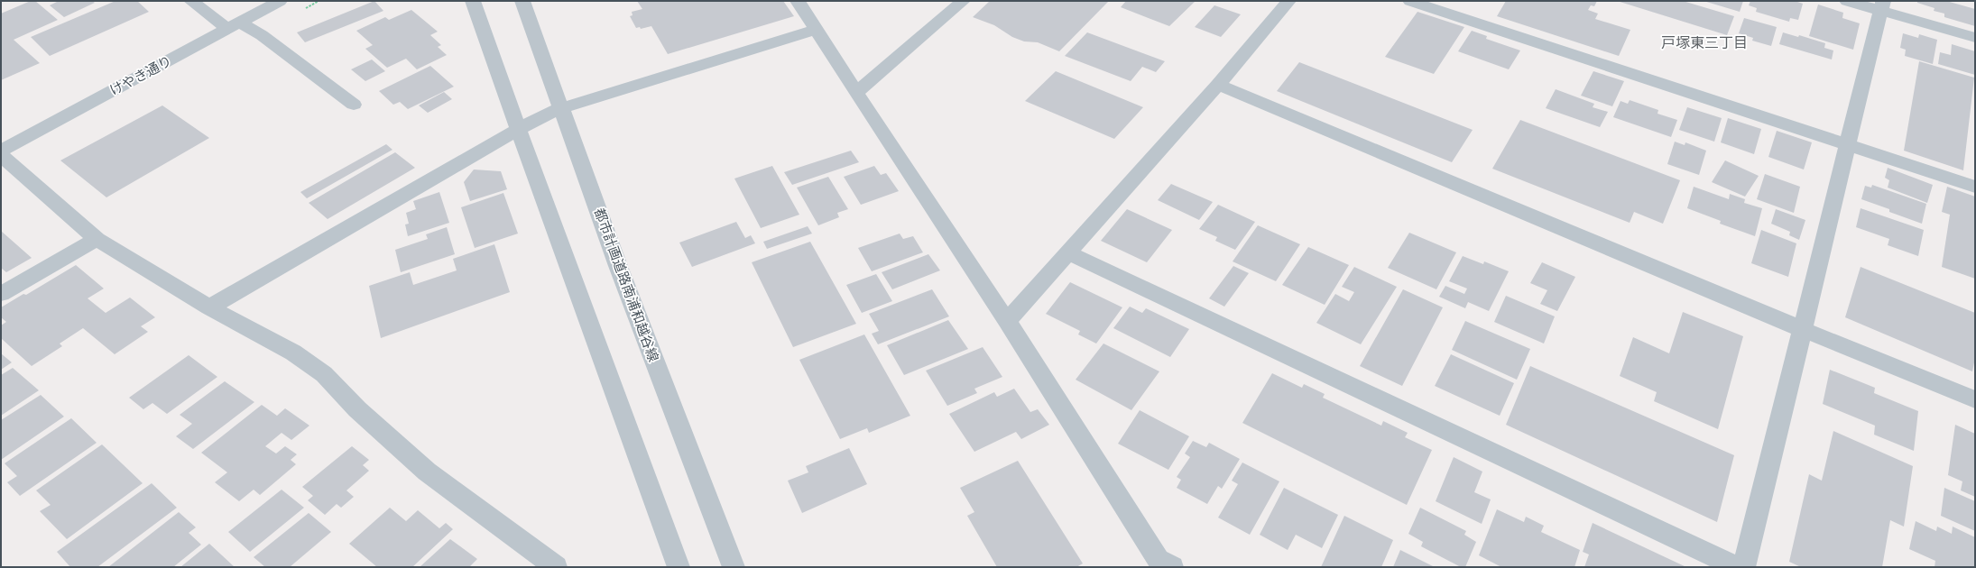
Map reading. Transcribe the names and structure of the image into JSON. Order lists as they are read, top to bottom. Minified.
{"streets":{"street":["けやき通り","都市計画道路南浦和越谷線"]},"districts":["戸塚東三丁目"]}
